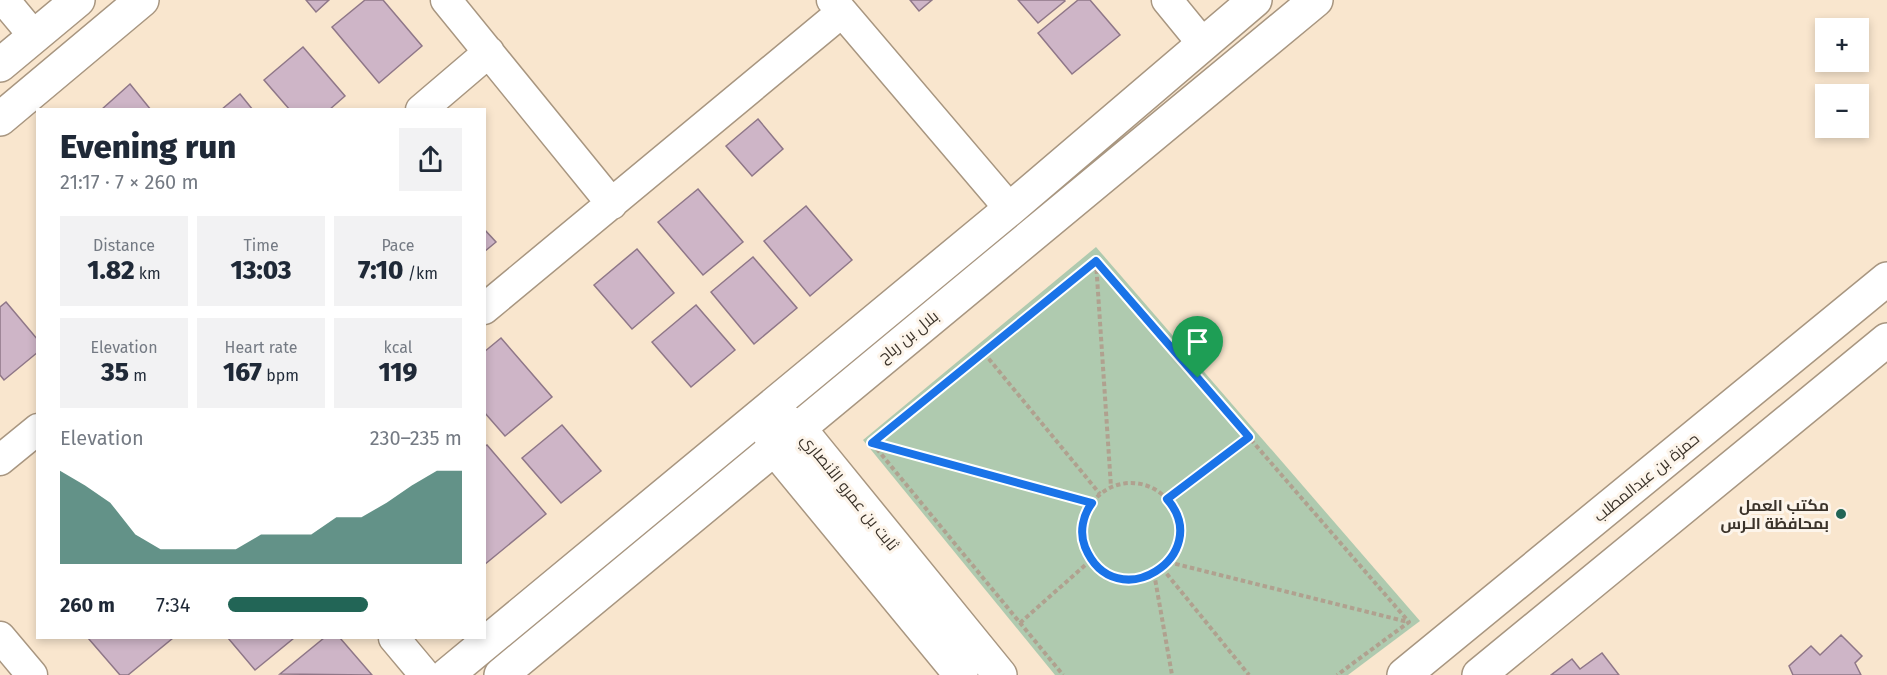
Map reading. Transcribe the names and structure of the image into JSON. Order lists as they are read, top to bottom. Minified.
{"streets":{"street":["بلال بن رباح","حمزة بن عبدالمطلب","ثابت بن عمرو الأنصاري"]},"crossings":[["بلال بن رباح","ثابت بن عمرو الأنصاري"]],"places":["مكتب العمل بمحافظة الـرس"],"page":{"map_buttons":["+","−"],"heading":["Evening run","21:17 · 7 × 260 m"],"stats":[["Distance","1.82 km"],["Time","13:03"],["Pace","7:10 /km"],["Elevation","35 m"],["Heart rate","167 bpm"],["kcal","119"]],"chart":["Elevation","230–235 m"],"list":[{"name":"260 m","note":"7:34"}]}}
